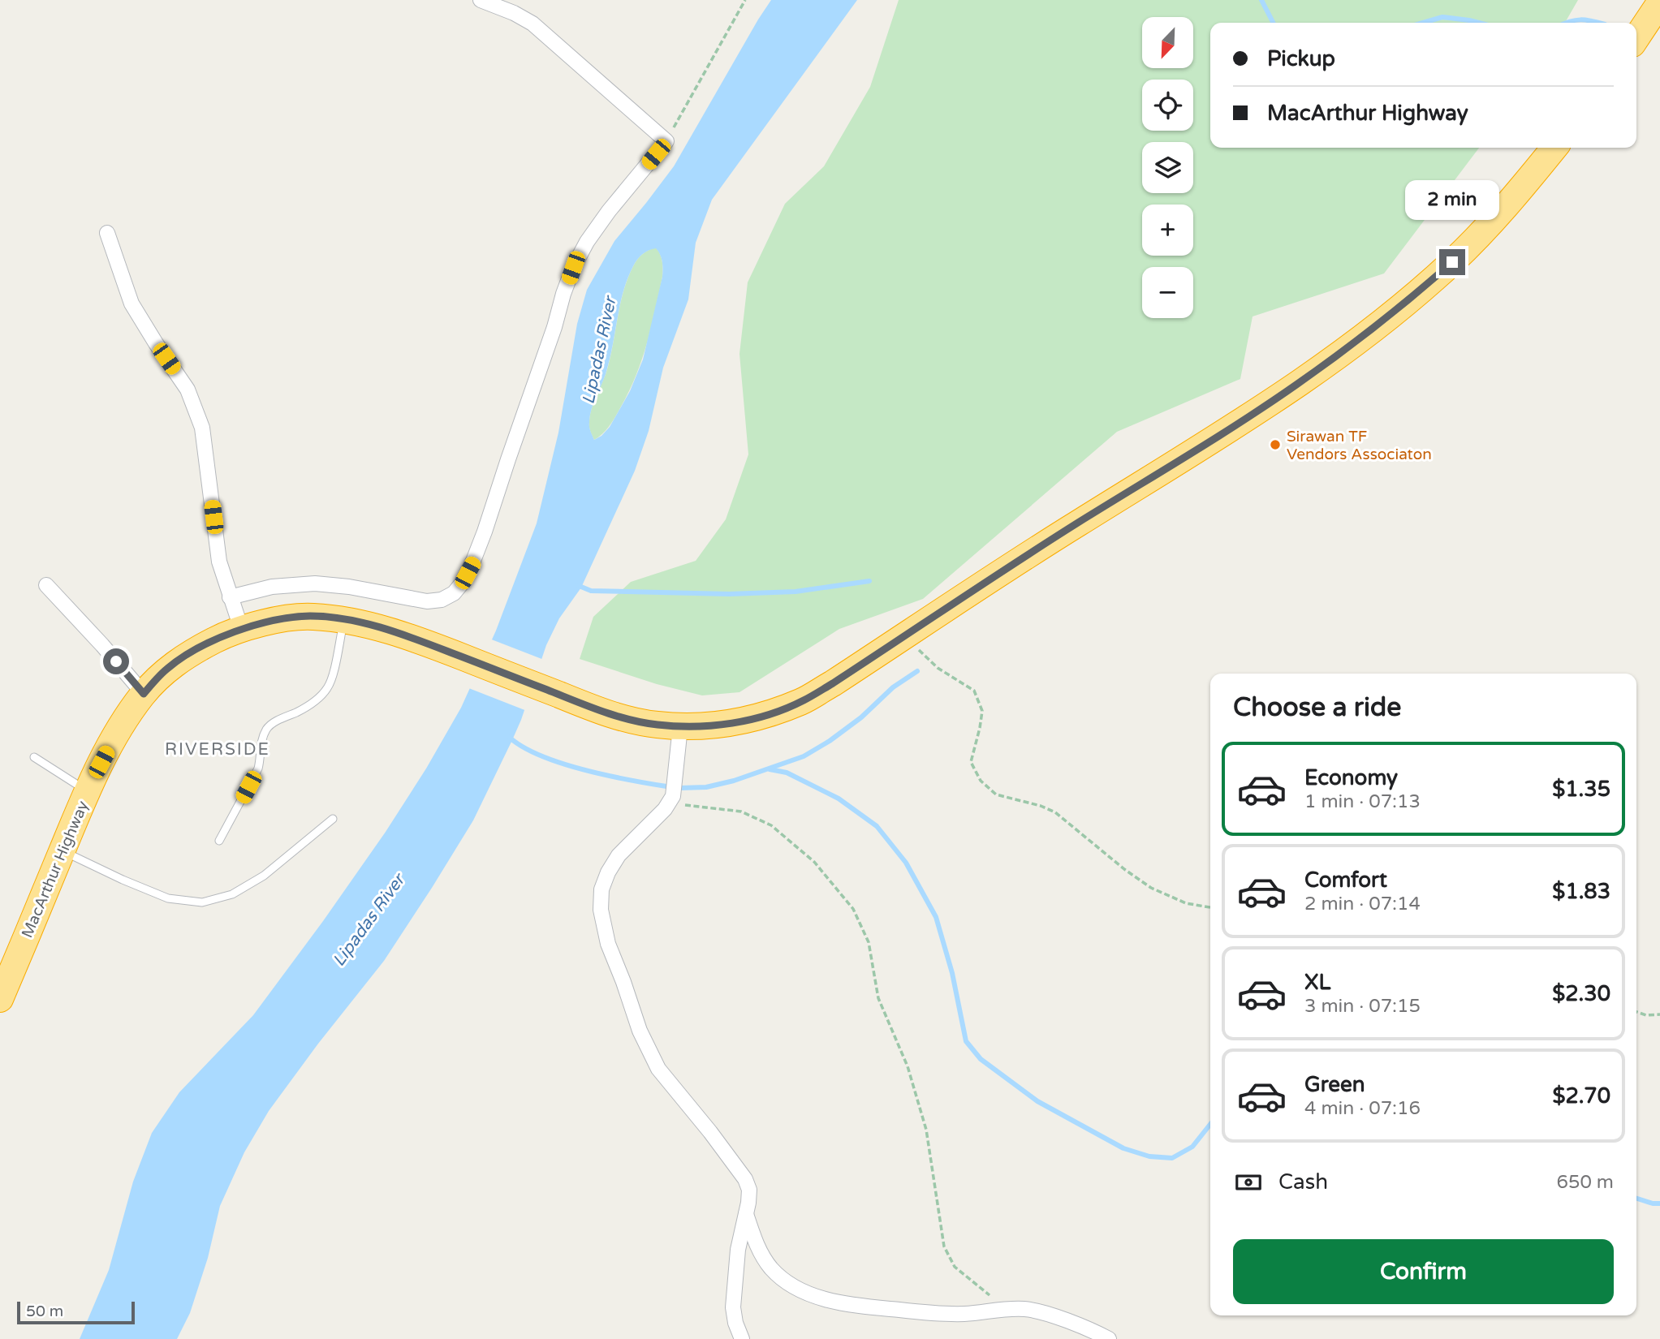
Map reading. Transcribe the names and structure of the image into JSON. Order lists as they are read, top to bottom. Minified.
{"streets":{"highway":["MacArthur Highway"]},"districts":["RIVERSIDE"],"water":["Lipadas River"],"places":["Sirawan TF Vendors Associaton"],"scale_bar":"50 m","north":"bottom left","page":{"map_buttons":["+","−"],"banner":["Pickup","MacArthur Highway"],"bubble":"2 min","heading":"Choose a ride","list":[{"name":"Economy","note":"1 min · 07:13","value":"$1.35"},{"name":"Comfort","note":"2 min · 07:14","value":"$1.83"},{"name":"XL","note":"3 min · 07:15","value":"$2.30"},{"name":"Green","note":"4 min · 07:16","value":"$2.70"}],"pay":["Cash","650 m"],"buttons":"Confirm","scale":"50 m"}}
